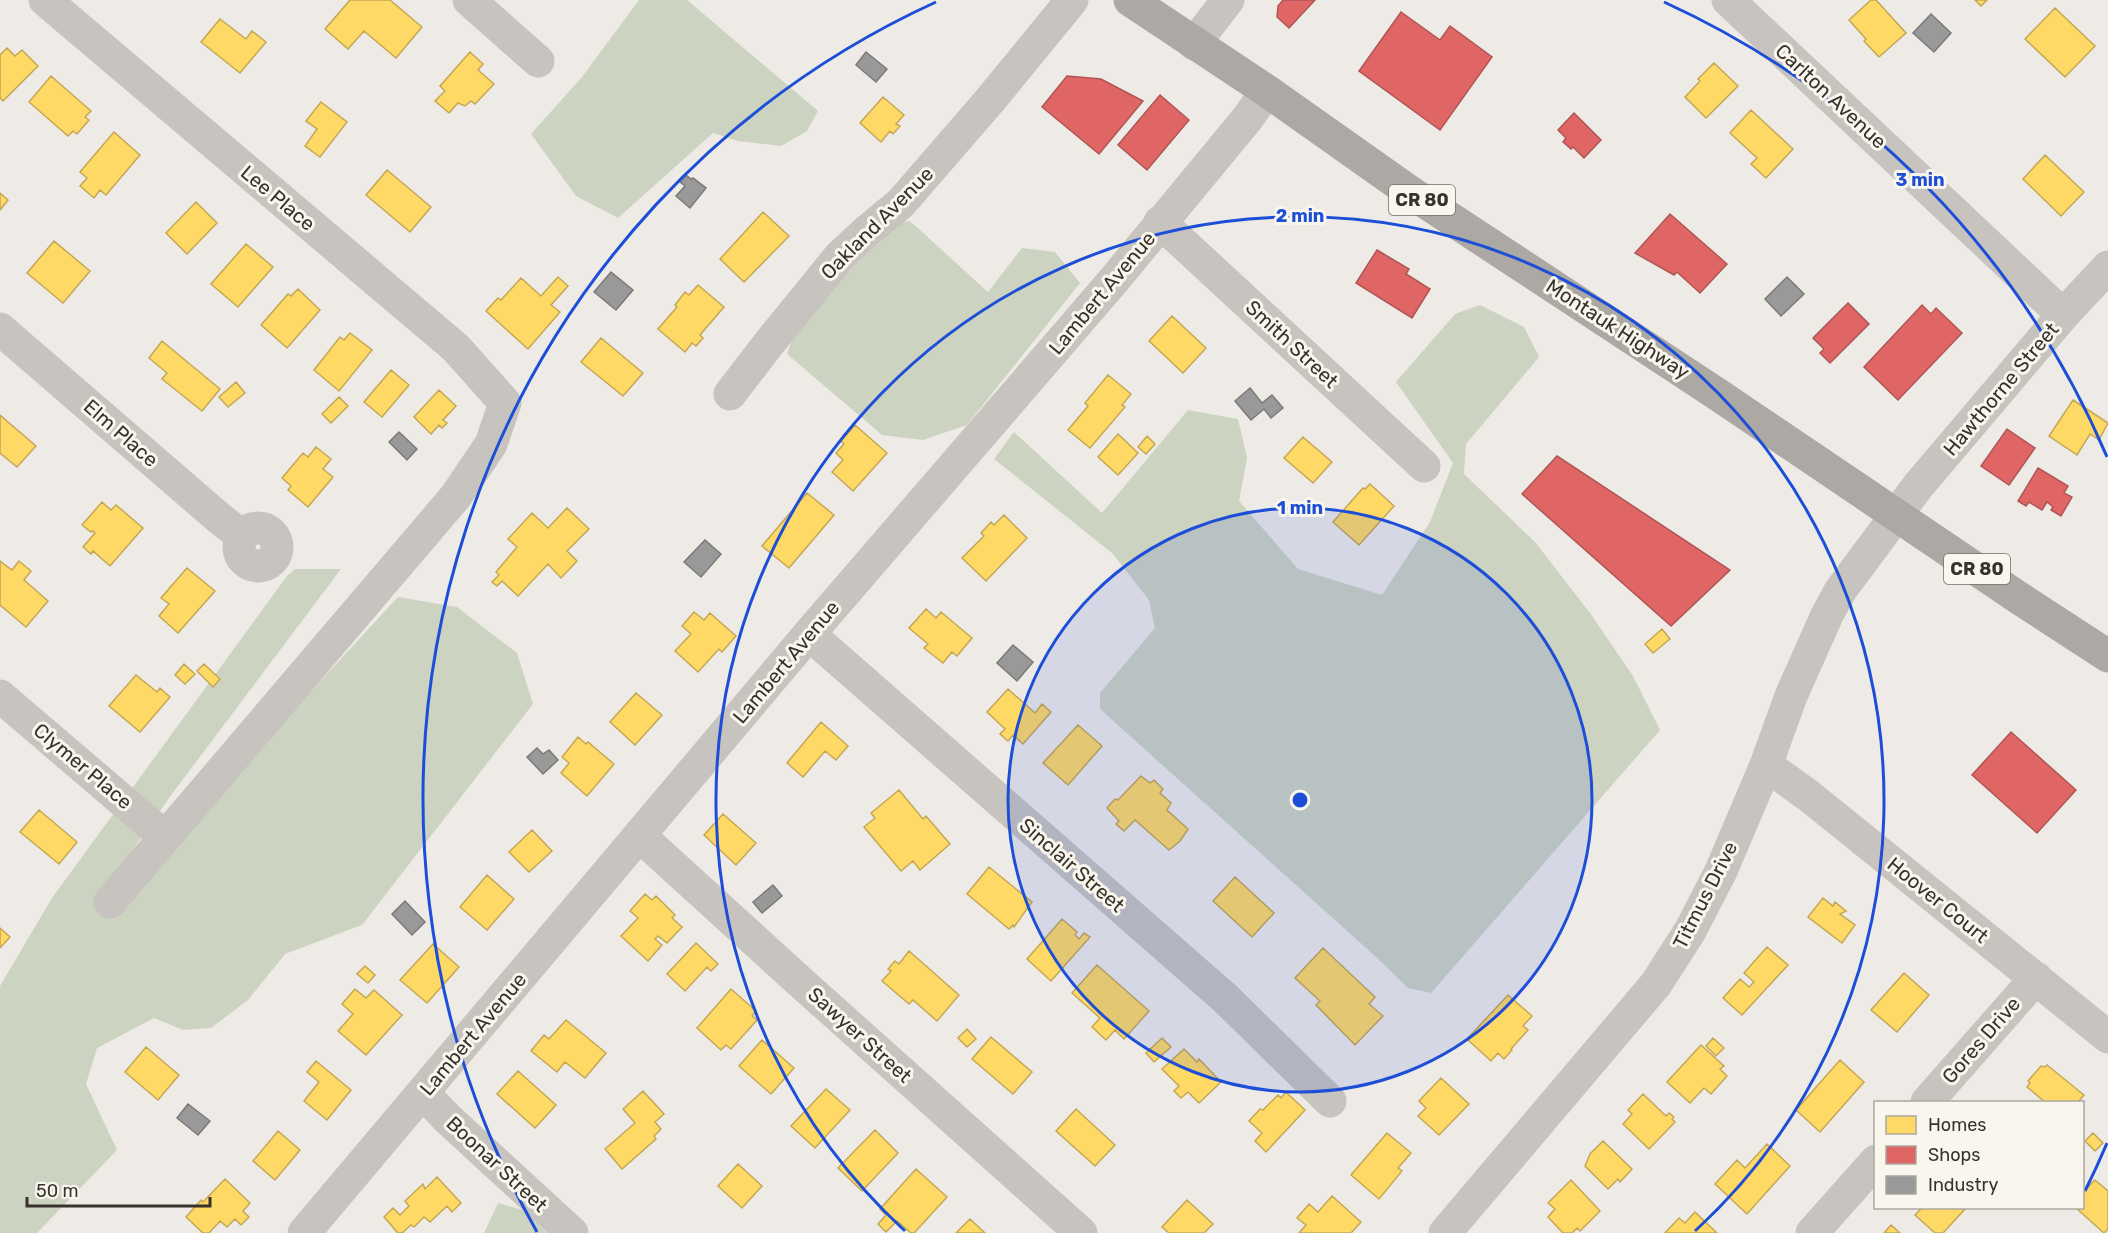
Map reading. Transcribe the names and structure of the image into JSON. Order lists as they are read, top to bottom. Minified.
{"streets":{"main road":["CR 80","Montauk Highway"],"street":["Carlton Avenue","Lee Place","Oakland Avenue","Lambert Avenue","Smith Street","Hawthorne Street","Elm Place","Clymer Place","Sinclair Street","Titmus Drive","Hoover Court","Sawyer Street","Gores Drive","Boonar Street"]},"crossings":[["Carlton Avenue","Hawthorne Street"],["Lee Place","Clymer Place"],["Lambert Avenue","Montauk Highway"],["Lambert Avenue","Smith Street"],["Lambert Avenue","Sinclair Street"],["Lambert Avenue","Sawyer Street"],["Lambert Avenue","Boonar Street"],["Montauk Highway","Hawthorne Street"],["Montauk Highway","Titmus Drive"],["Hawthorne Street","Titmus Drive"],["Titmus Drive","Hoover Court"],["Hoover Court","Gores Drive"]],"legend":["Homes","Shops","Industry"],"scale_bar":"50 m","rings":["3 min","2 min","1 min"]}
